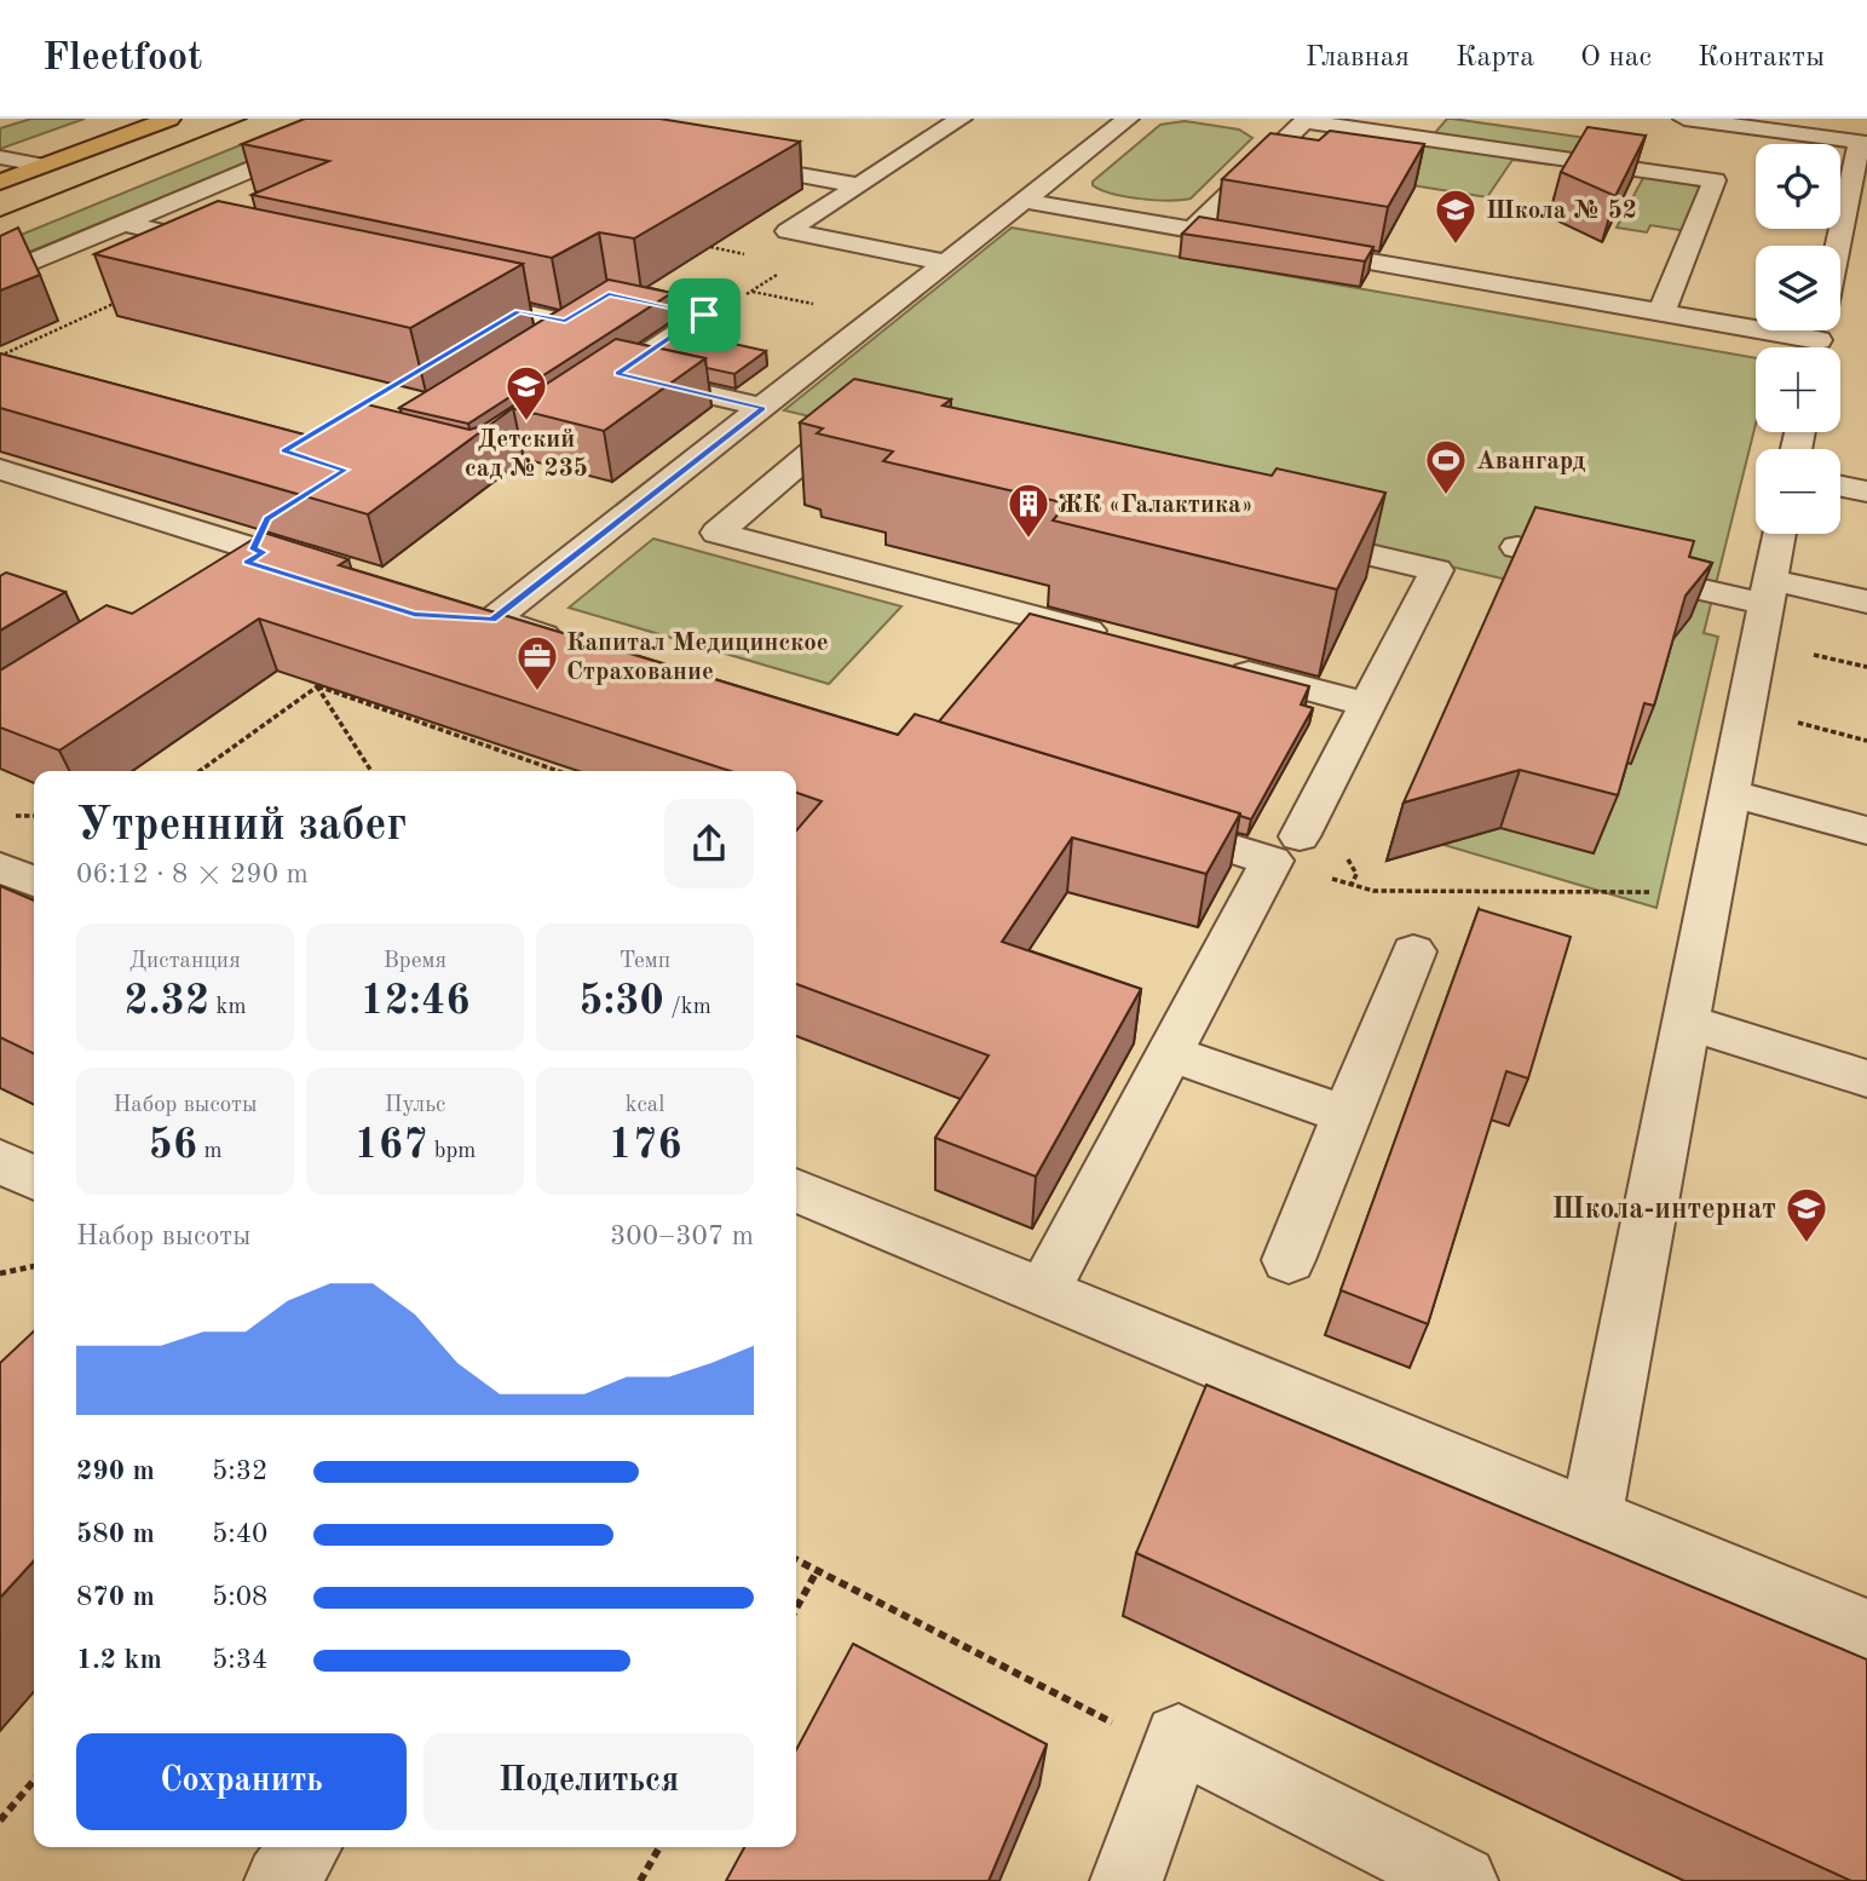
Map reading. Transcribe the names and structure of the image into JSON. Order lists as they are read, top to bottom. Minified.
{"places":{"school or university":["Школа № 52","Детский сад № 235","Школа-интернат"],"sports":["Авангард"],"building":["ЖК «Галактика»"],"office":["Капитал Медицинское Страхование"]},"page":{"header":"Fleetfoot","nav":["Главная","Карта","О нас","Контакты"],"map_buttons":["+","−"],"heading":["Утренний забег","06:12 · 8 × 290 m"],"stats":[["Дистанция","2.32 km"],["Время","12:46"],["Темп","5:30 /km"],["Набор высоты","56 m"],["Пульс","167 bpm"],["kcal","176"]],"chart":["Набор высоты","300–307 m"],"list":[{"name":"290 m","note":"5:32"},{"name":"580 m","note":"5:40"},{"name":"870 m","note":"5:08"},{"name":"1.2 km","note":"5:34"}],"buttons":["Сохранить","Поделиться"]}}
